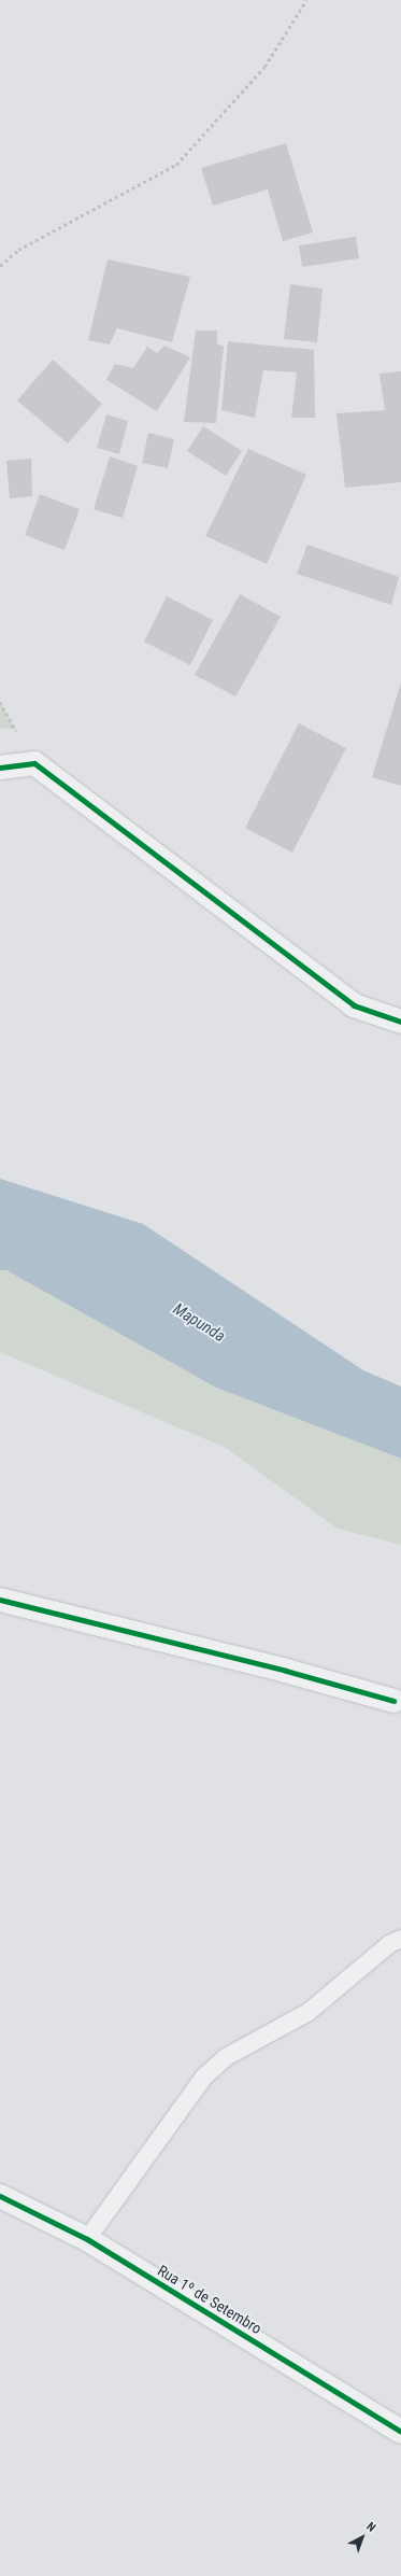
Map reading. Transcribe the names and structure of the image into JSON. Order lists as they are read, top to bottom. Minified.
{"streets":{"street":["Rua 1º de Setembro"]},"water":["Mapunda"],"north":"top right"}
